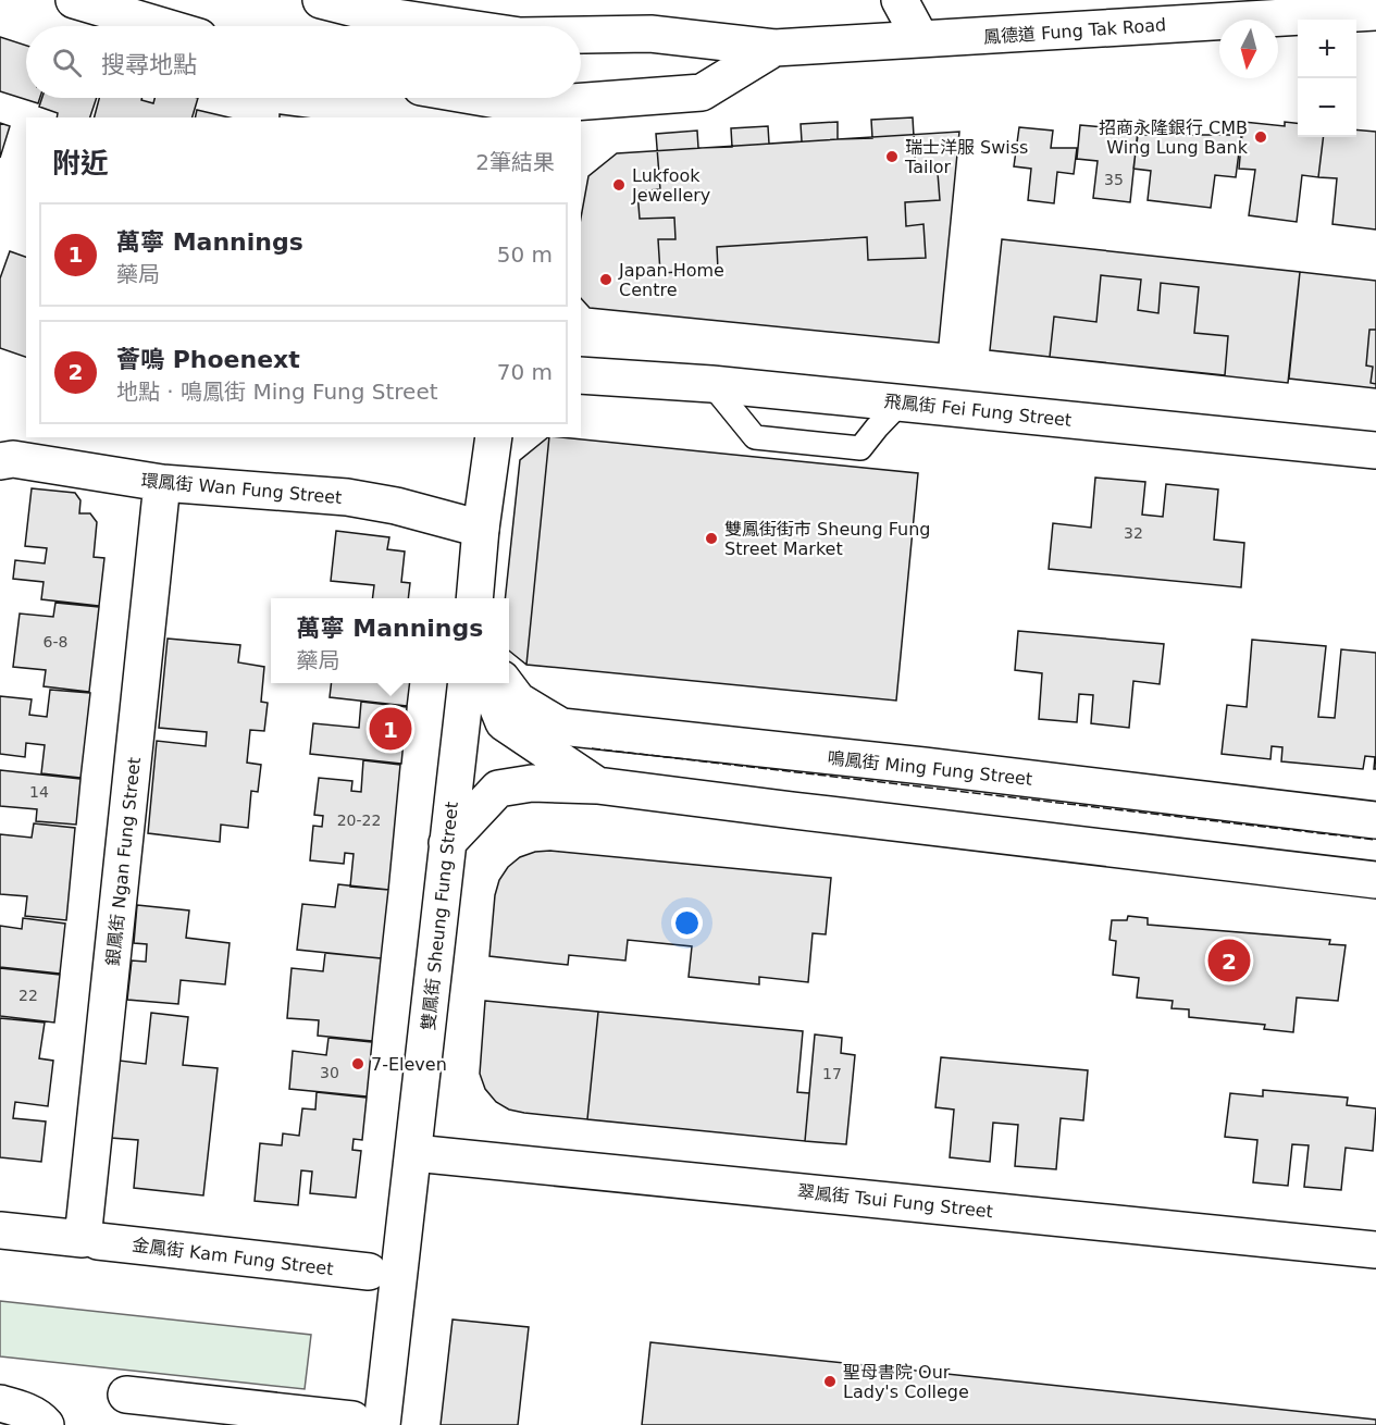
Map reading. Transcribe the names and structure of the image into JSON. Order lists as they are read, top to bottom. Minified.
{"streets":{"street":["鳳德道 Fung Tak Road","飛鳳街 Fei Fung Street","環鳳街 Wan Fung Street","鳴鳳街 Ming Fung Street","銀鳳街 Ngan Fung Street","雙鳳街 Sheung Fung Street","翠鳳街 Tsui Fung Street","金鳳街 Kam Fung Street"]},"crossings":[["環鳳街 Wan Fung Street","銀鳳街 Ngan Fung Street"],["銀鳳街 Ngan Fung Street","金鳳街 Kam Fung Street"],["雙鳳街 Sheung Fung Street","翠鳳街 Tsui Fung Street"]],"places":["招商永隆銀行 CMB Wing Lung Bank","瑞士洋服 Swiss Tailor","Lukfook Jewellery","Japan Home Centre","雙鳳街街市 Sheung Fung Street Market","7-Eleven","聖母書院 Our Lady's College"],"house_numbers":["35","32","6-8","14","20-22","22","30","17"],"north":"bottom","page":{"map_buttons":["+","−"],"search":"搜尋地點","heading":["附近","2筆結果"],"list":[{"mark":"1","name":"萬寧 Mannings","note":"藥局","value":"50 m"},{"mark":"2","name":"薈鳴 Phoenext","note":"地點 · 鳴鳳街 Ming Fung Street","value":"70 m"}],"popup":["萬寧 Mannings","藥局"],"pins":["1","2"]}}
